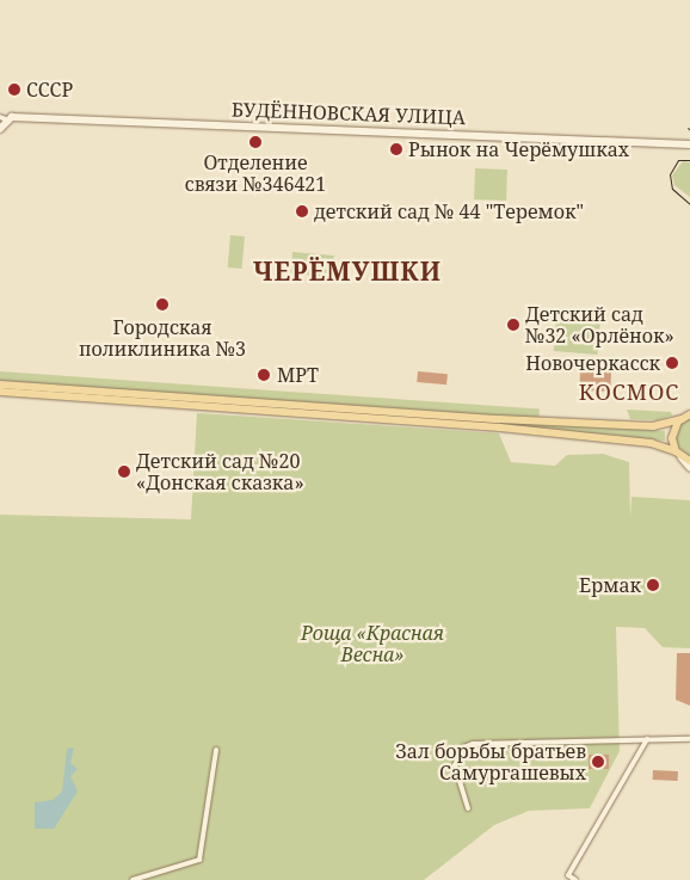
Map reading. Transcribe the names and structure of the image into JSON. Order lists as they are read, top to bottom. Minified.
{"streets":{"main road":["БУДЁННОВСКАЯ УЛИЦА"]},"districts":["ЧЕРЁМУШКИ","КОСМОС"],"parks":["Роща «Красная Весна»"],"places":["СССР","Отделение связи №346421","Рынок на Черёмушках","детский сад № 44 \"Теремок\"","Городская поликлиника №3","Детский сад №32 «Орлёнок»","Новочеркасск","МРТ","Детский сад №20 «Донская сказка»","Ермак","Зал борьбы братьев Самургашевых"]}
